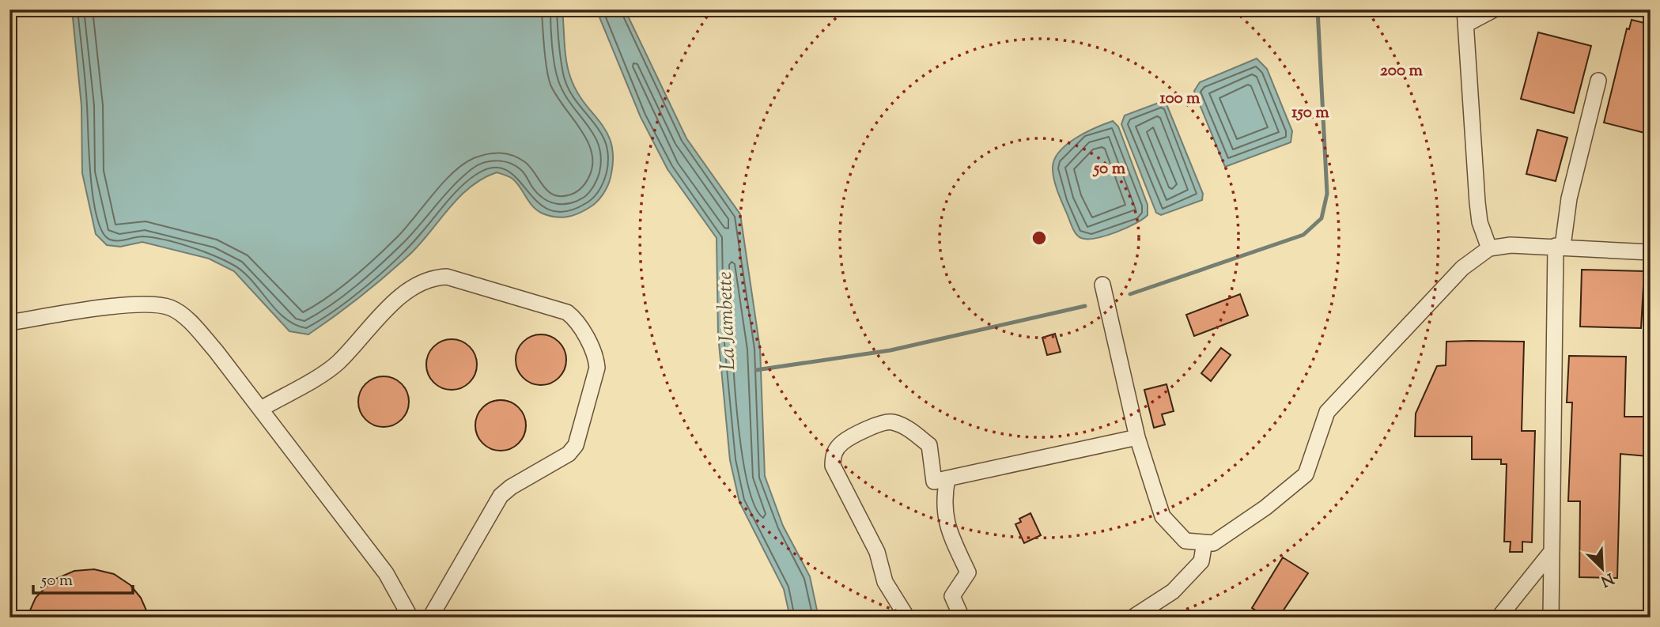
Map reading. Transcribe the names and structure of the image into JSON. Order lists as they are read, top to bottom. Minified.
{"water":["La Jambette"],"scale_bar":"50 m","north":"bottom right","rings":["200 m","100 m","150 m","50 m"]}
